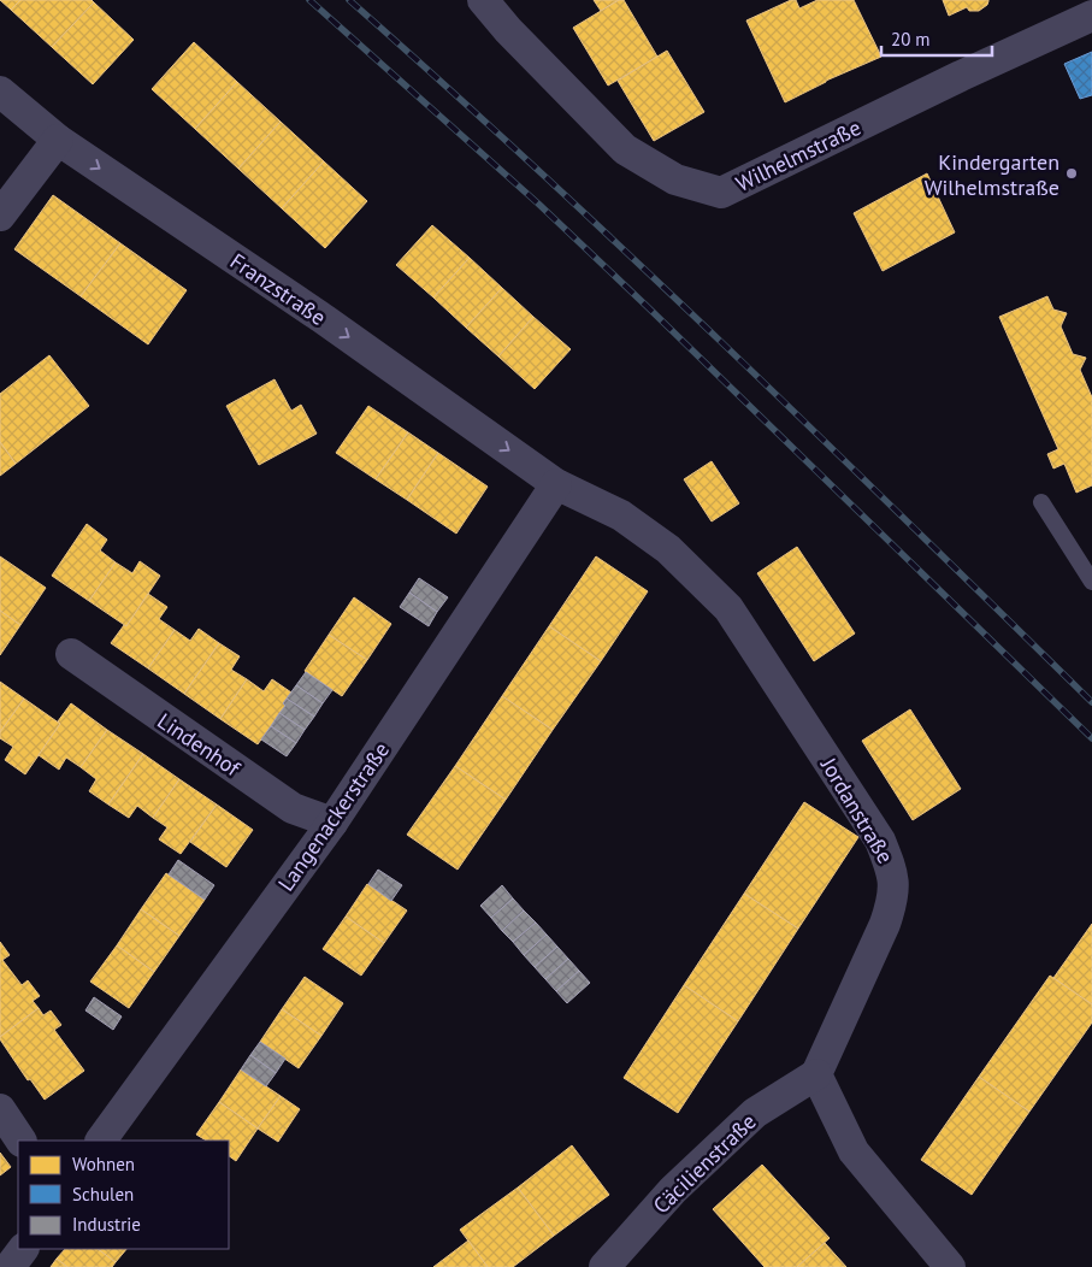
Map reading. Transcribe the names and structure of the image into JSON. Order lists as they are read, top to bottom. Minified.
{"streets":{"street":["Wilhelmstraße","Franzstraße","Lindenhof","Jordanstraße","Langenackerstraße","Cäcilienstraße"]},"crossings":[["Franzstraße","Jordanstraße"],["Franzstraße","Langenackerstraße"],["Lindenhof","Langenackerstraße"],["Jordanstraße","Langenackerstraße"],["Jordanstraße","Cäcilienstraße"]],"one_way":["Franzstraße"],"places":["Kindergarten Wilhelmstraße"],"legend":["Wohnen","Schulen","Industrie"],"scale_bar":"20 m"}
